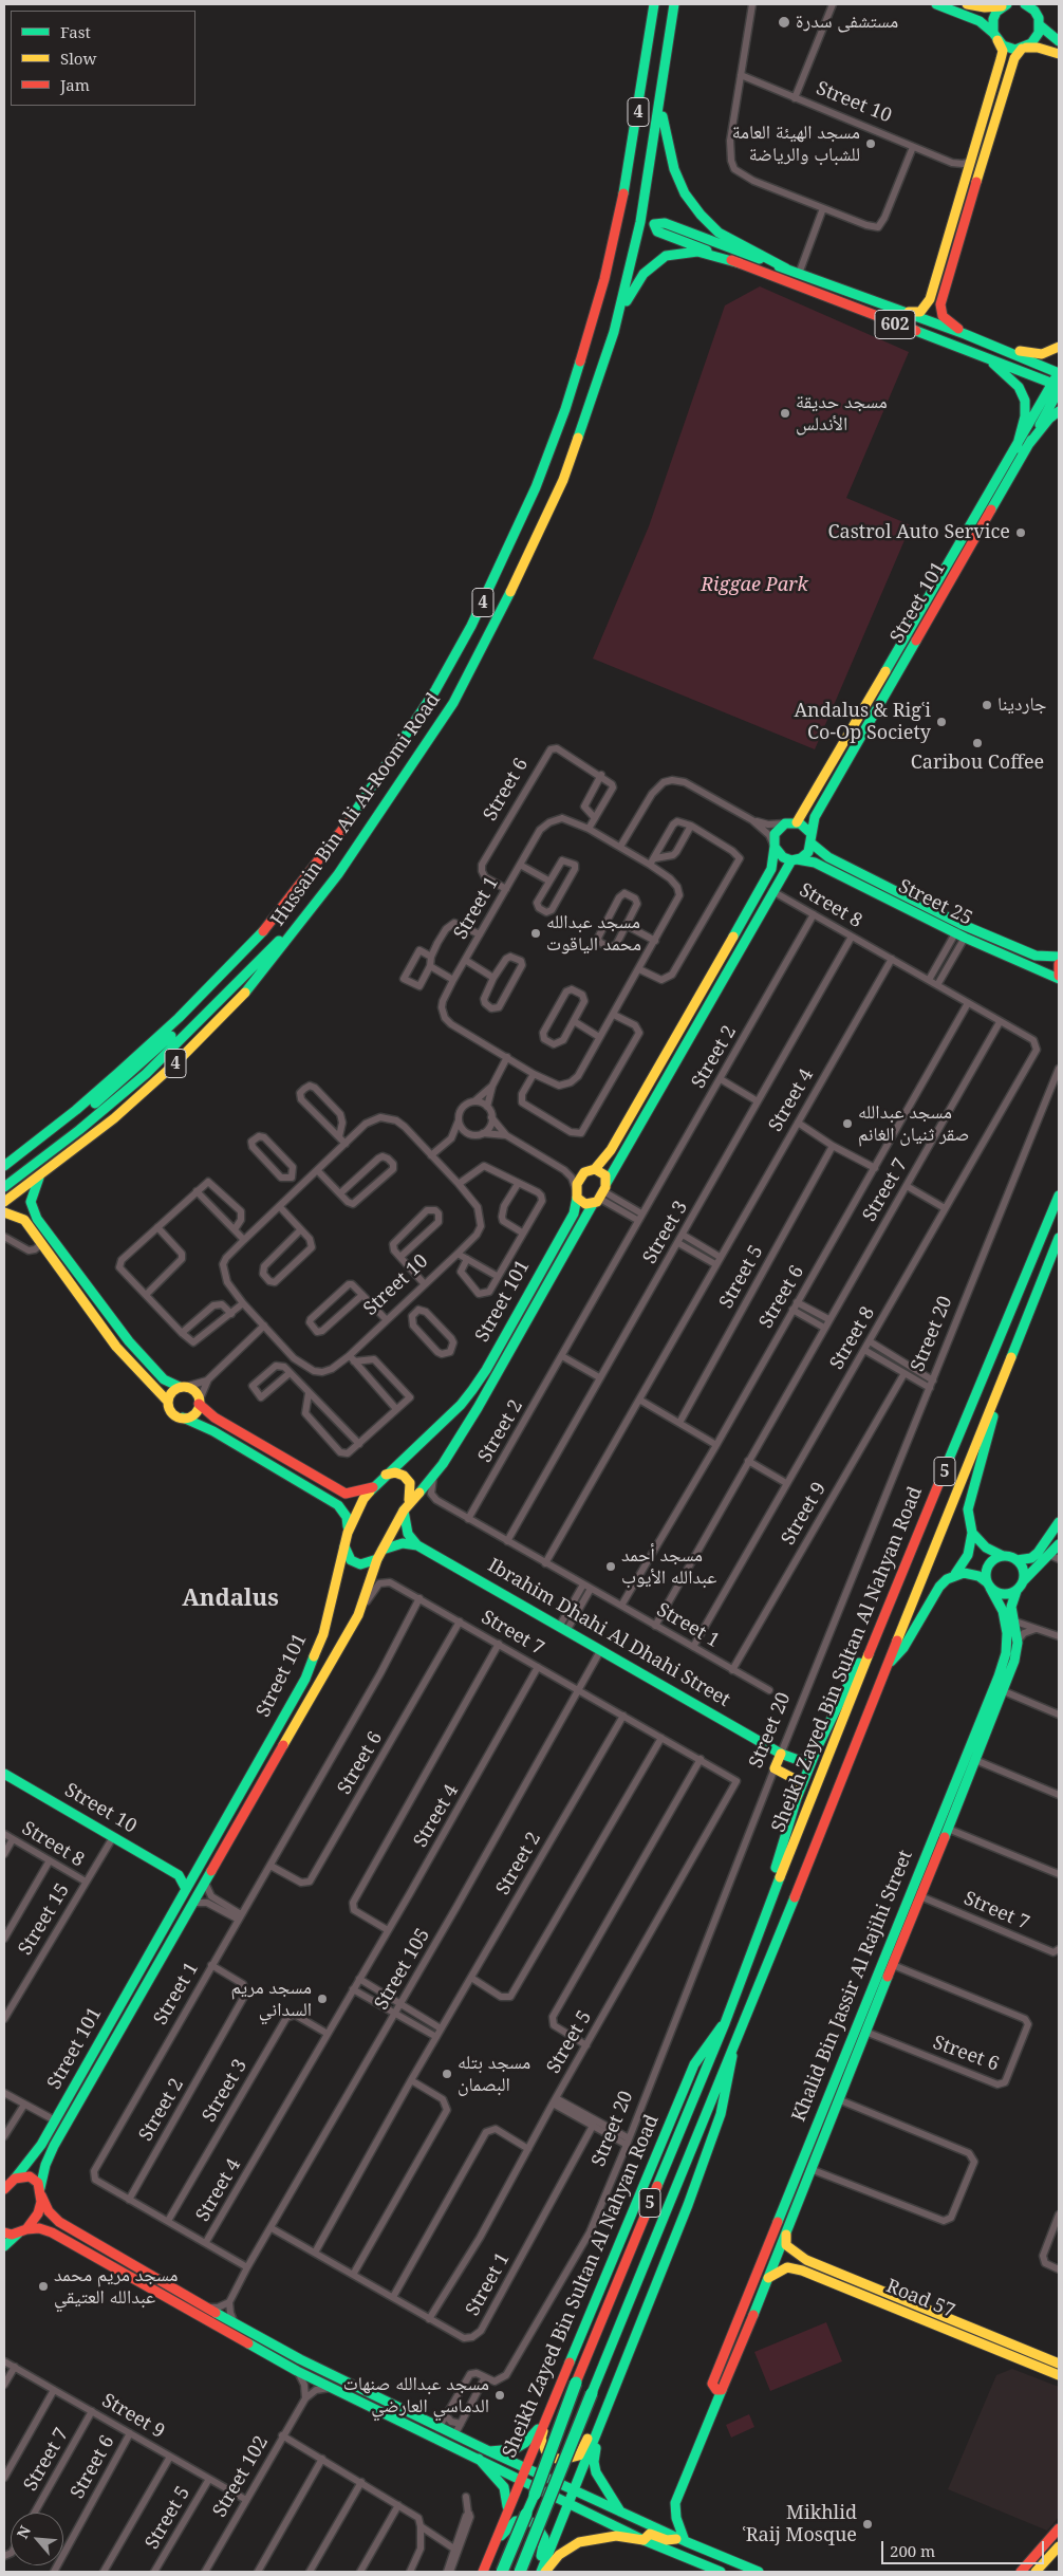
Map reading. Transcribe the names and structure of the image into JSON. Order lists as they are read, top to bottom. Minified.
{"streets":{"main road":["Street 10","4","602","Street 101","Hussain Bin Ali Al-Roomi Road","Street 25","Street 20","5","Ibrahim Dhahi Al Dhahi Street","Sheikh Zayed Bin Sultan Al Nahyan Road","Khalid Bin Jassir Al Rajihi Street","Road 57"],"street":["Street 6","Street 8","Street 1","Street 2","Street 4","Street 7","Street 3","Street 5","Street 9","Street 15","Street 105","Street 102"]},"crossings":[["Street 10","Street 15"],["602","Street 101"],["Street 101","Street 25"],["Street 101","Street 8"],["Street 101","Street 1"],["Street 101","Street 7"],["Street 6","Street 8"],["Street 6","Street 1"],["Street 6","Street 7"],["Street 6","Street 9"],["Street 6","Khalid Bin Jassir Al Rajihi Street"],["Street 8","Street 1"],["Street 8","Street 2"],["Street 8","Street 4"],["Street 8","Street 7"],["Street 8","Street 3"],["Street 8","Street 15"],["Street 1","Street 2"],["Street 1","Street 4"],["Street 1","Street 7"],["Street 1","Street 3"],["Street 1","Street 5"],["Street 1","Street 9"],["Street 1","Street 105"],["Street 2","Street 7"],["Street 4","Street 7"],["Street 4","Street 3"],["Street 7","Street 5"],["Street 7","Street 9"],["Street 7","Street 105"],["Street 7","Khalid Bin Jassir Al Rajihi Street"],["Street 5","Street 9"],["Street 20","Ibrahim Dhahi Al Dhahi Street"],["Street 9","Street 102"],["Ibrahim Dhahi Al Dhahi Street","Street 105"],["Khalid Bin Jassir Al Rajihi Street","Road 57"]],"districts":["Andalus"],"parks":["Riggae Park"],"places":["مستشفى سدرة","مسجد الهيئة العامة للشباب والرياضة","مسجد حديقة الأندلس","Castrol Auto Service","جاردينا","Andalus & Rigʿi Co-Op Society","Caribou Coffee","مسجد عبدالله محمد الياقوت","مسجد عبدالله صقر ثنيان الغانم","مسجد أحمد عبدالله الأيوب","مسجد مريم السداني","مسجد بتله البصمان","مسجد مريم محمد عبدالله العتيقي","مسجد عبدالله صنهات الدماسي العارضي","Mikhlid ʿRaij Mosque"],"legend":["Fast","Slow","Jam"],"scale_bar":"200 m","north":"top left"}
